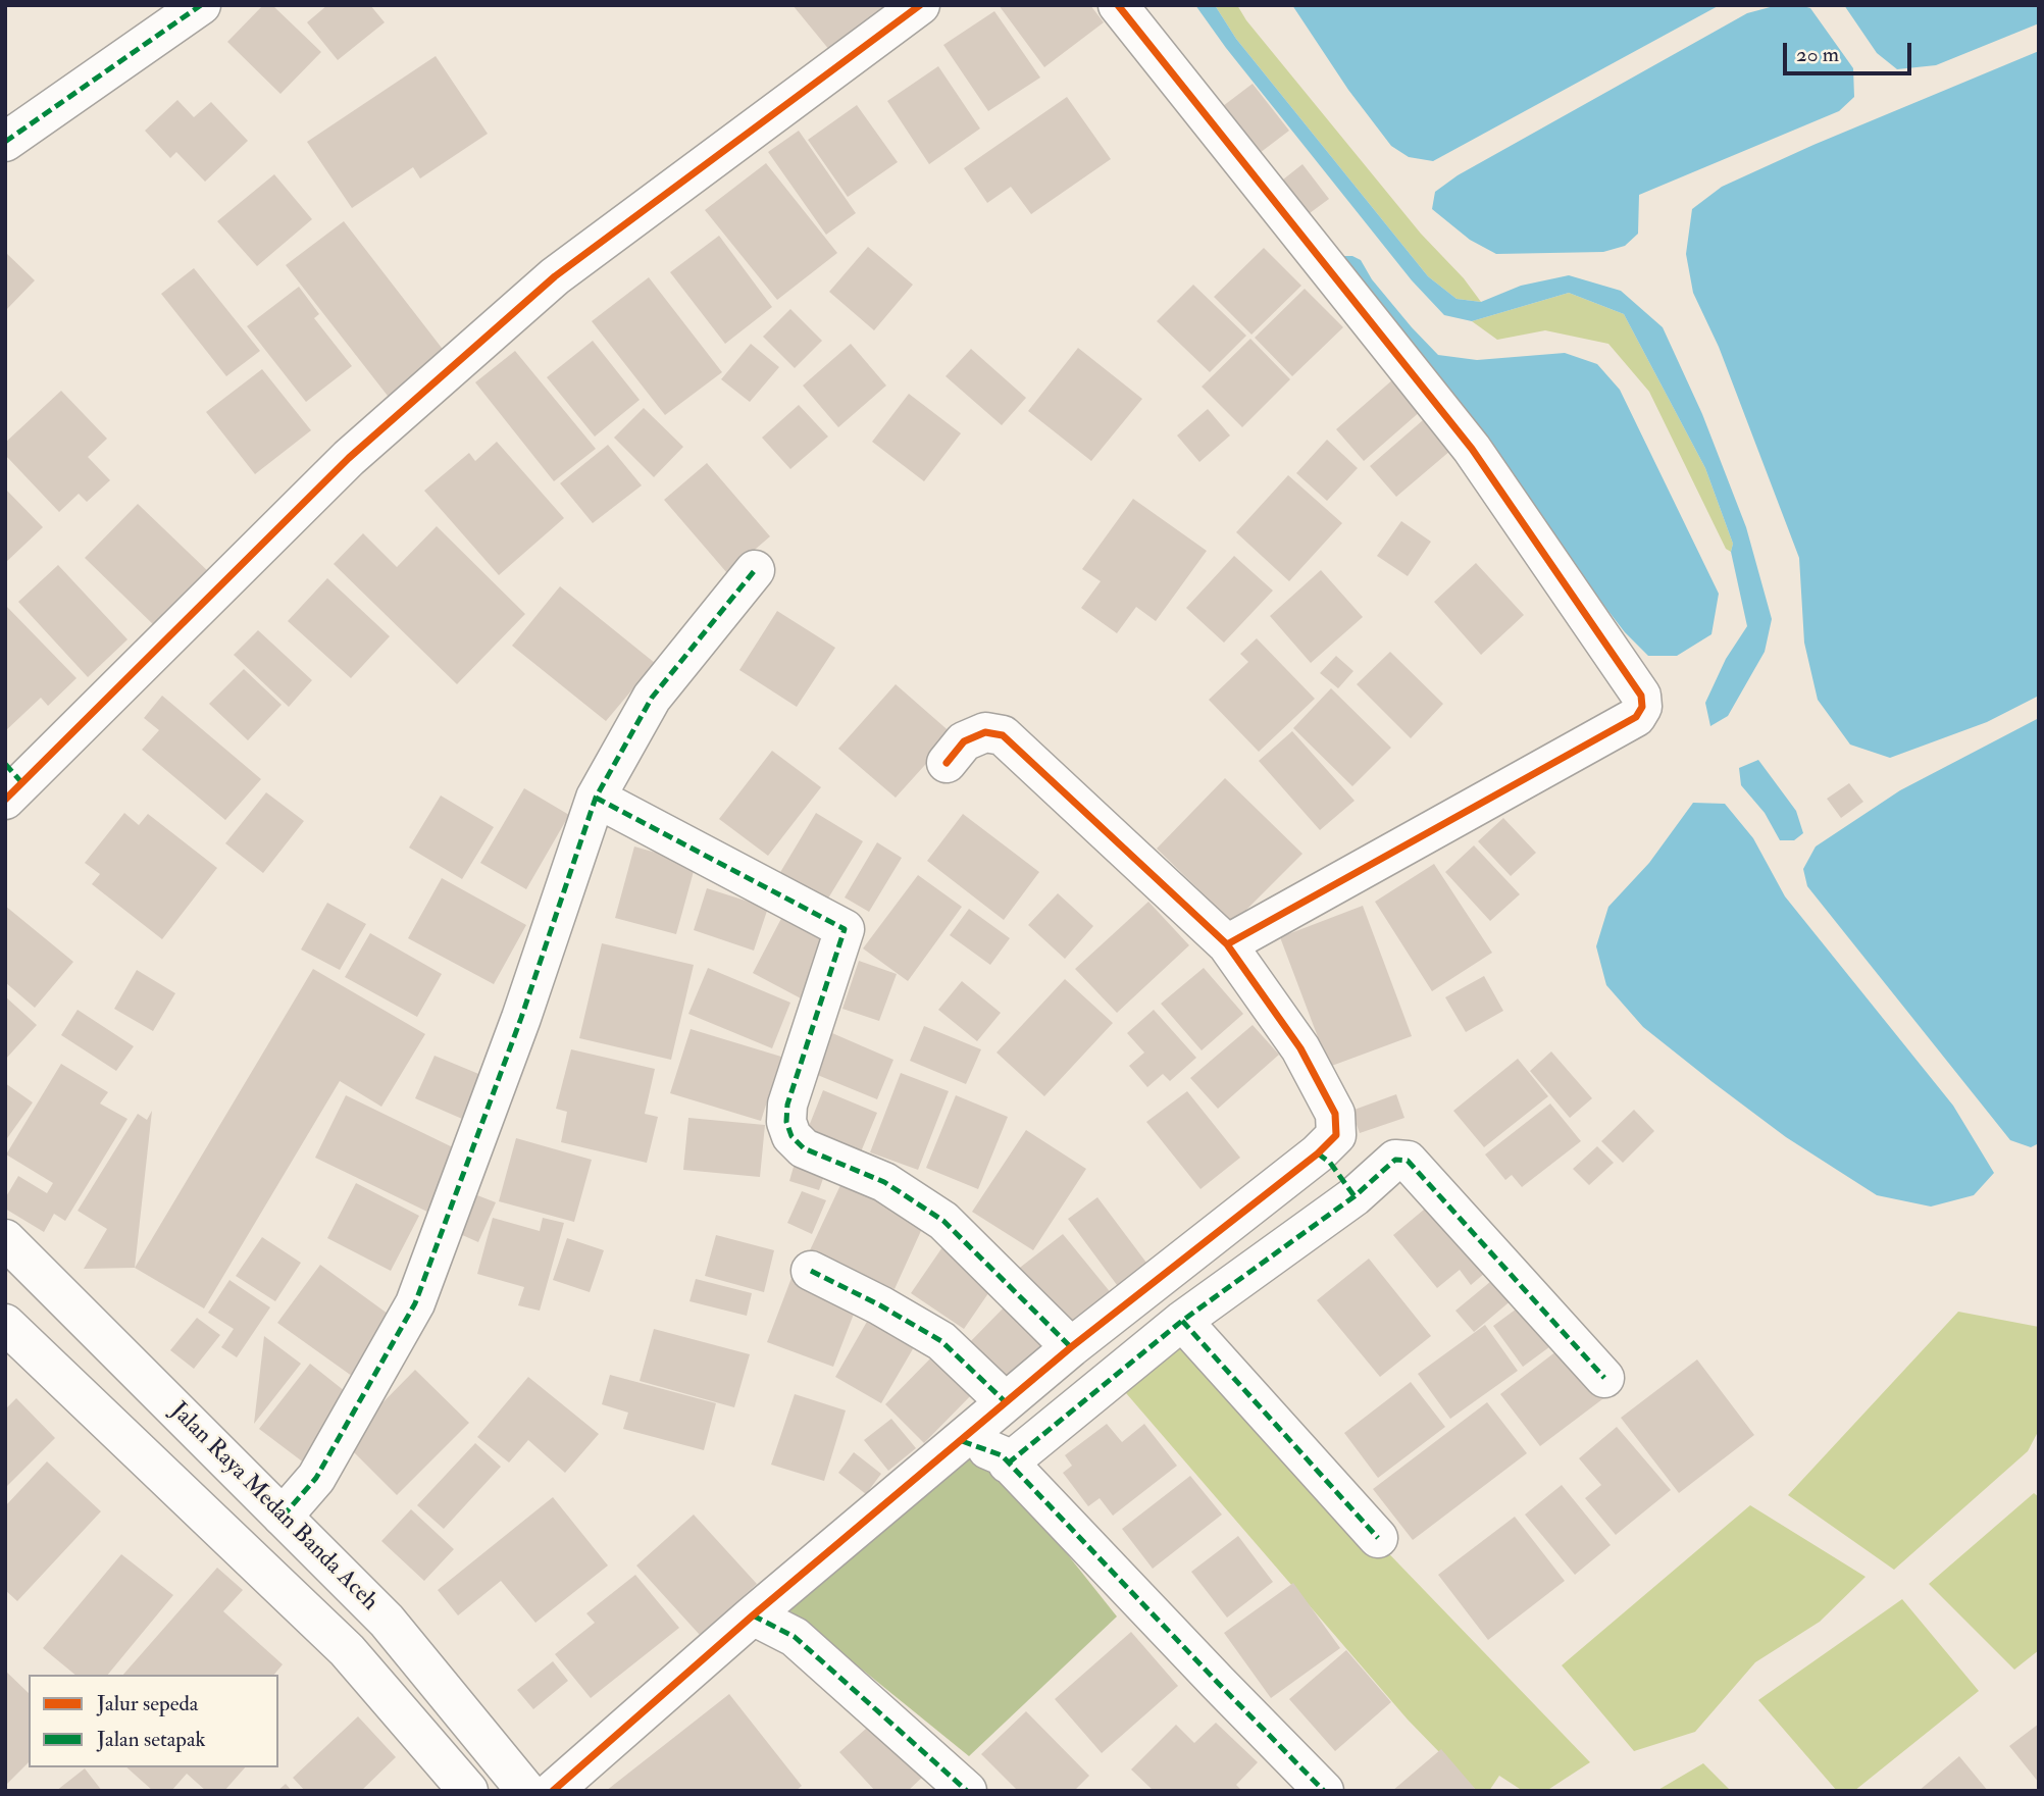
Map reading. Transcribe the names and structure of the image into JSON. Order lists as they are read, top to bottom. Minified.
{"streets":{"main road":["Jalan Raya Medan Banda Aceh"]},"legend":["Jalur sepeda","Jalan setapak"],"scale_bar":"20 m"}
